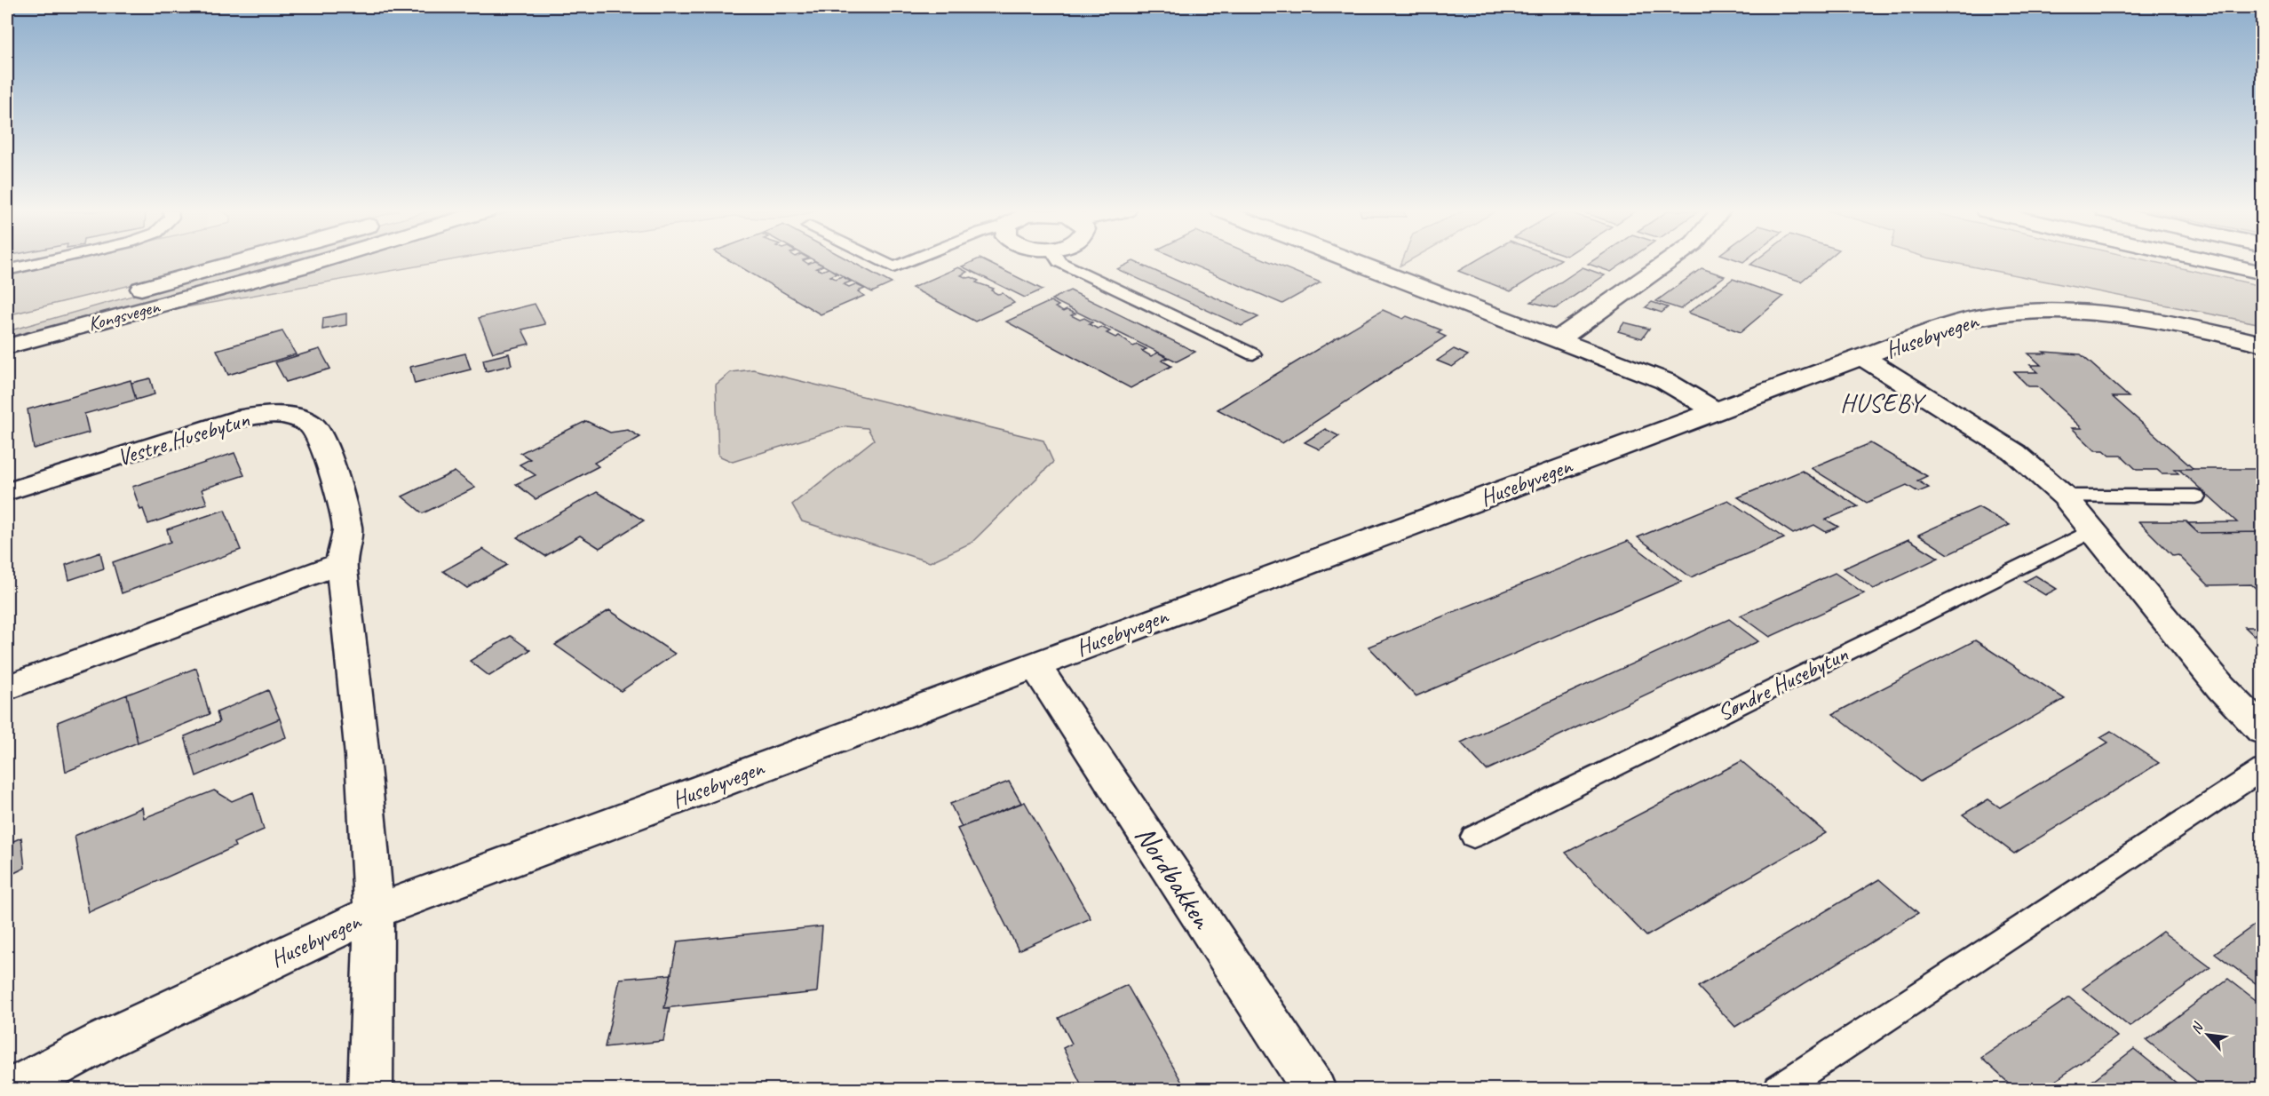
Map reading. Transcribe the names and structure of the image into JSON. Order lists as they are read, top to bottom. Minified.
{"streets":{"street":["Kongsvegen","Husebyvegen","Vestre Husebytun","Nordbakken"],"lane":["Søndre Husebytun"]},"crossings":[["Husebyvegen","Vestre Husebytun"],["Husebyvegen","Nordbakken"]],"districts":["HUSEBY"],"north":"top left"}
